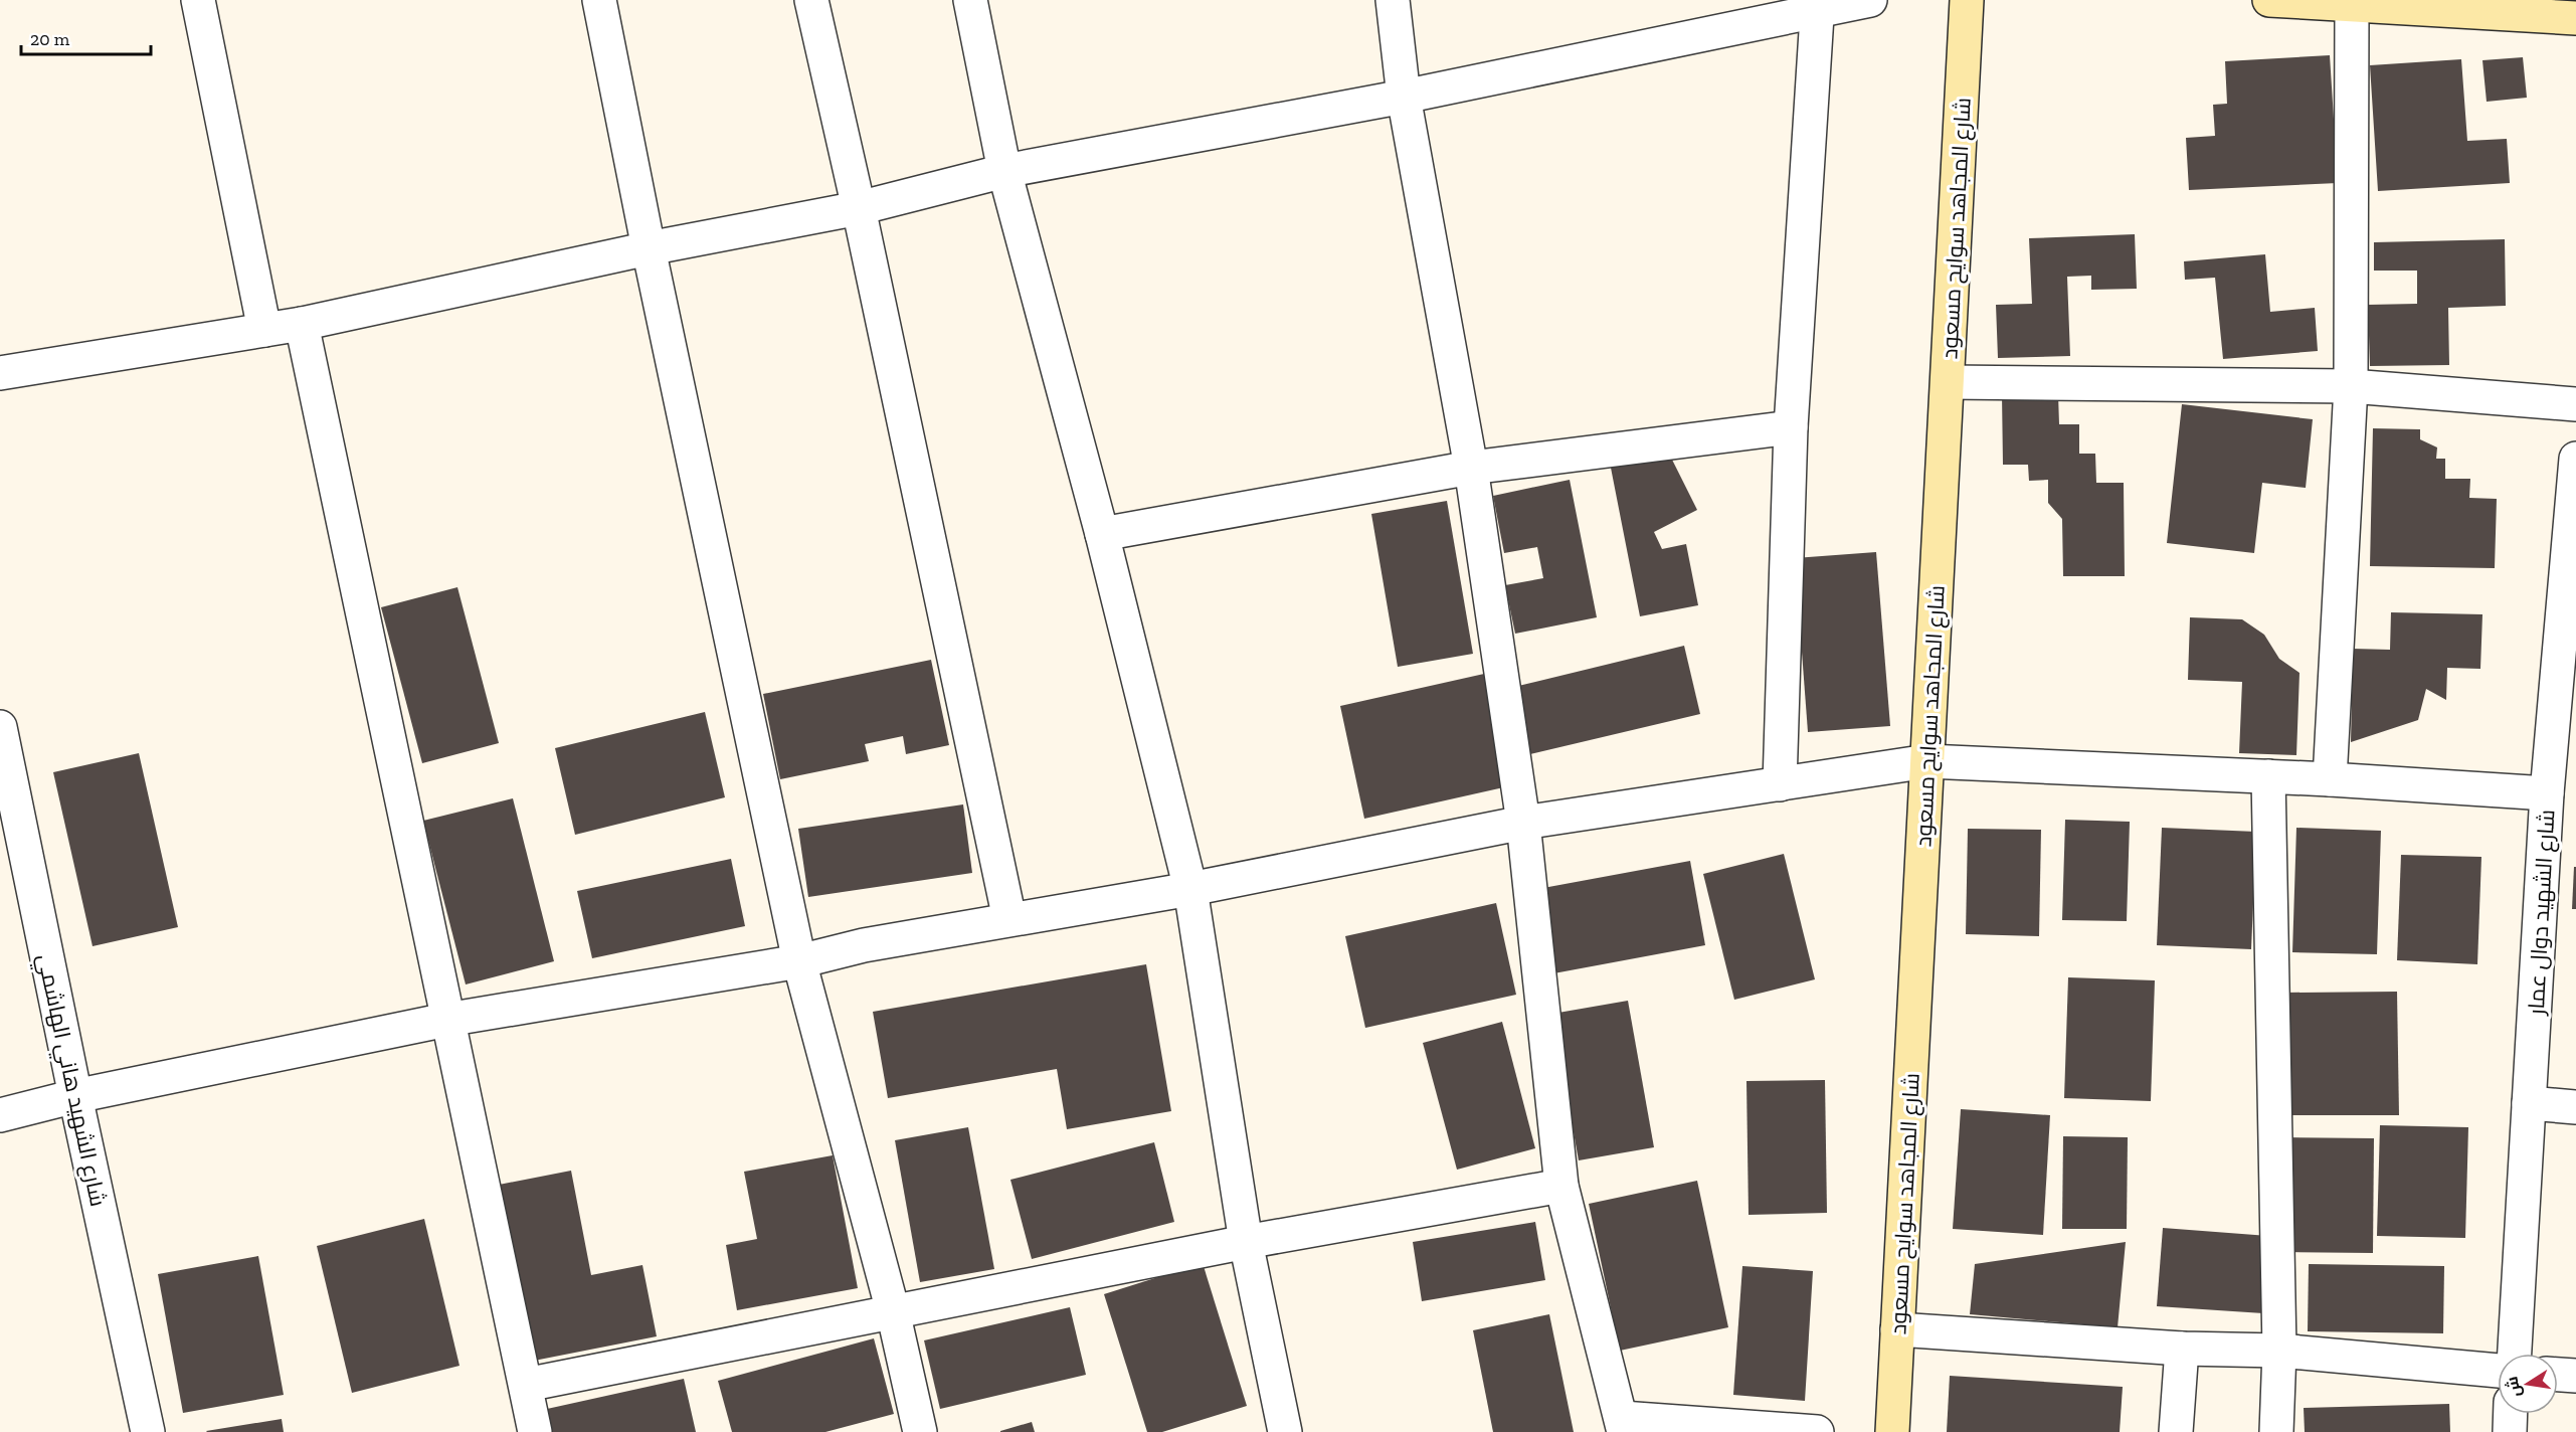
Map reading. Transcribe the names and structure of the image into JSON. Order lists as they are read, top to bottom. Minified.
{"streets":{"street":["شارع المجاهد سوايح مسعود","شارع الشهيد دوال عمار","شارع الشهيد هاني الهاشمي"]},"scale_bar":"20 m","north":"left"}
